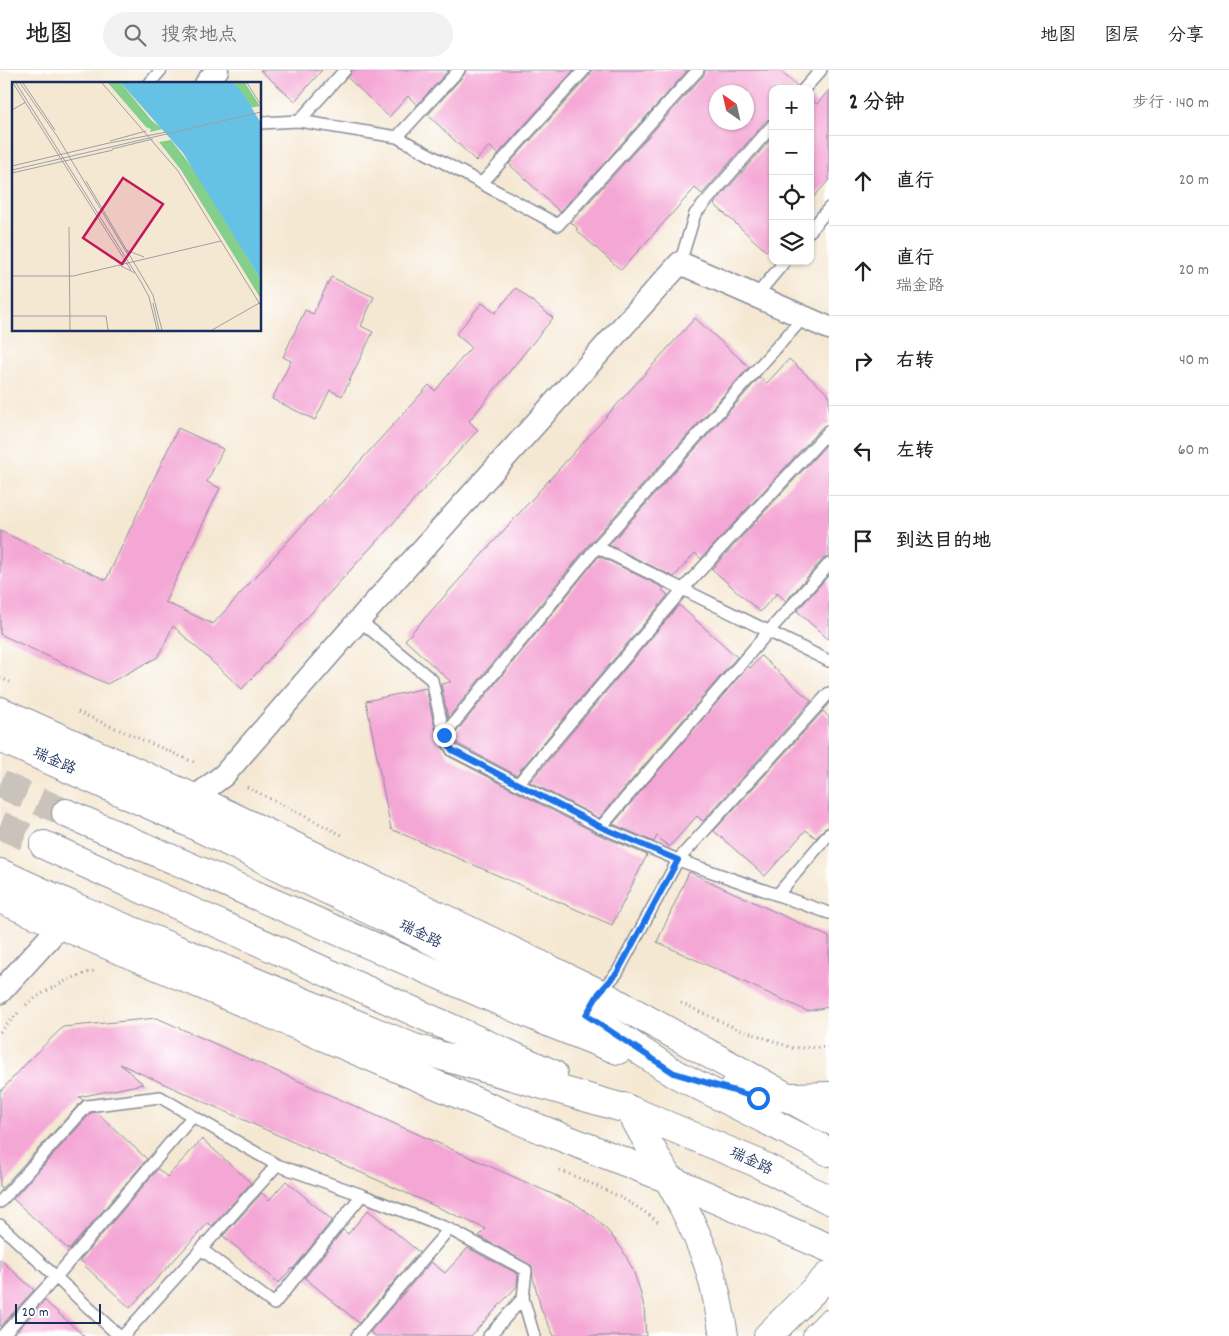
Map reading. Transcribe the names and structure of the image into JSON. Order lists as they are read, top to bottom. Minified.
{"streets":{"main road":["瑞金路"]},"scale_bar":"20 m","north":"top left","page":{"header":"地图","search":"搜索地点","nav":["地图","图层","分享"],"heading":["2 分钟","步行 · 140 m"],"map_buttons":["+","−"],"list":[["直行","20 m"],["直行","瑞金路","20 m"],["右转","40 m"],["左转","60 m"],"到达目的地"],"scale":"20 m"}}
